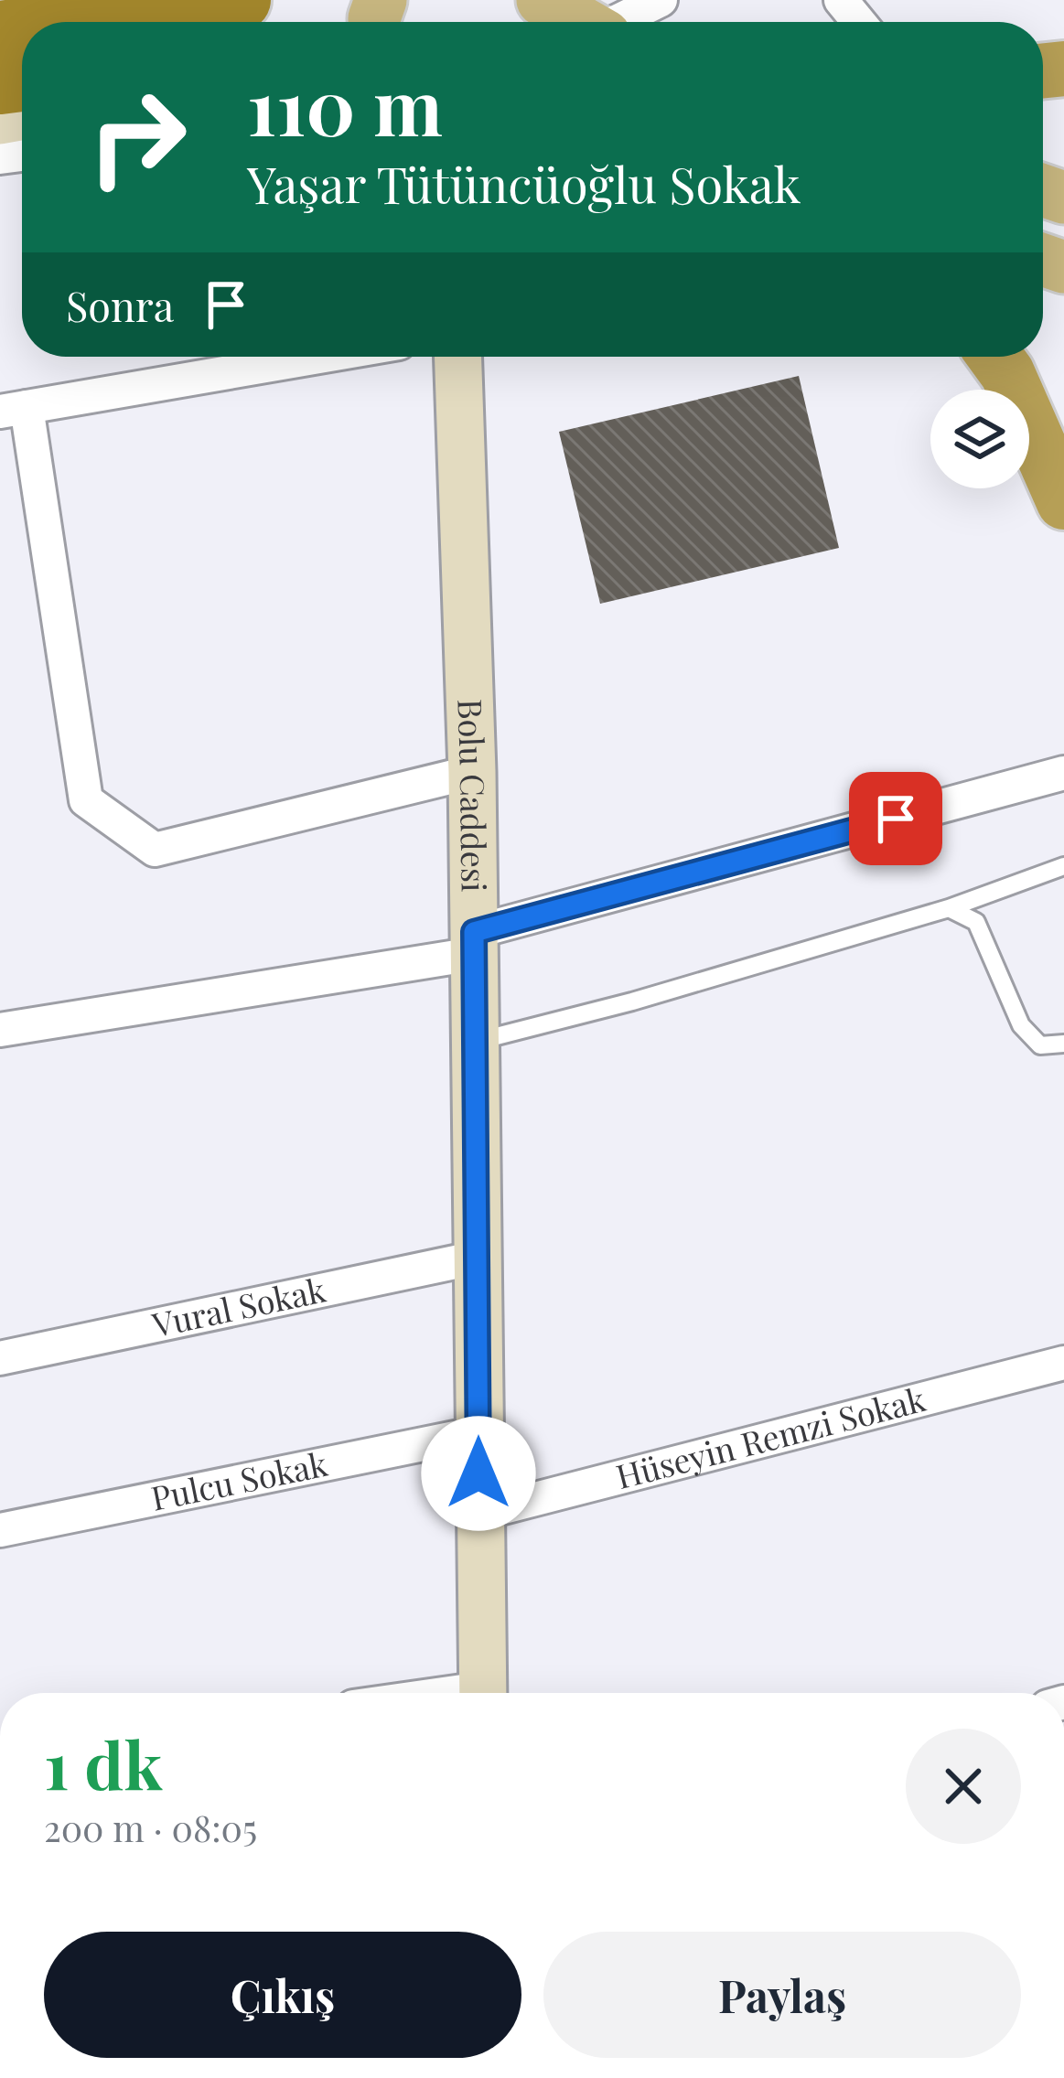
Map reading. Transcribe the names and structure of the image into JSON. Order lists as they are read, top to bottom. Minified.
{"streets":{"main road":["Bolu Caddesi"],"street":["Vural Sokak","Hüseyin Remzi Sokak","Pulcu Sokak"]},"crossings":[["Bolu Caddesi","Vural Sokak"],["Bolu Caddesi","Hüseyin Remzi Sokak"],["Bolu Caddesi","Pulcu Sokak"]],"page":{"turn":["110 m","Yaşar Tütüncüoğlu Sokak"],"then":"Sonra","heading":["1 dk","200 m · 08:05"],"buttons":["Çıkış","Paylaş"]}}
